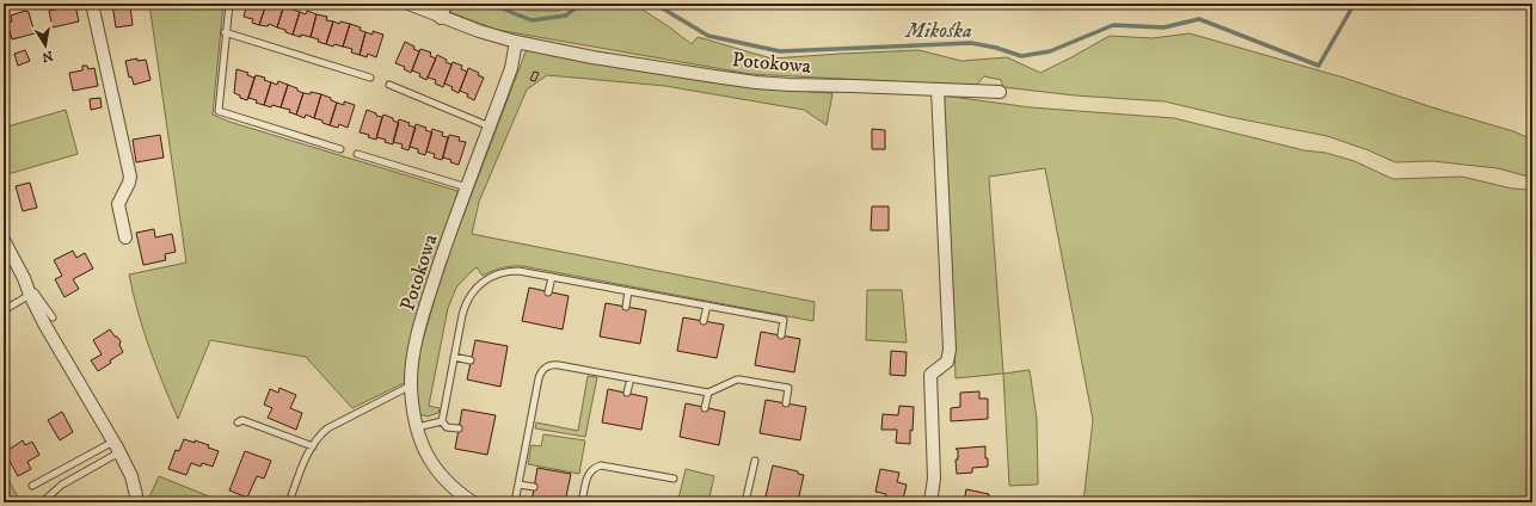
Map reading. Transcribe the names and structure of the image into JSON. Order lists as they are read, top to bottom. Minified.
{"streets":{"street":["Potokowa"]},"water":["Mikośka"],"north":"bottom"}
